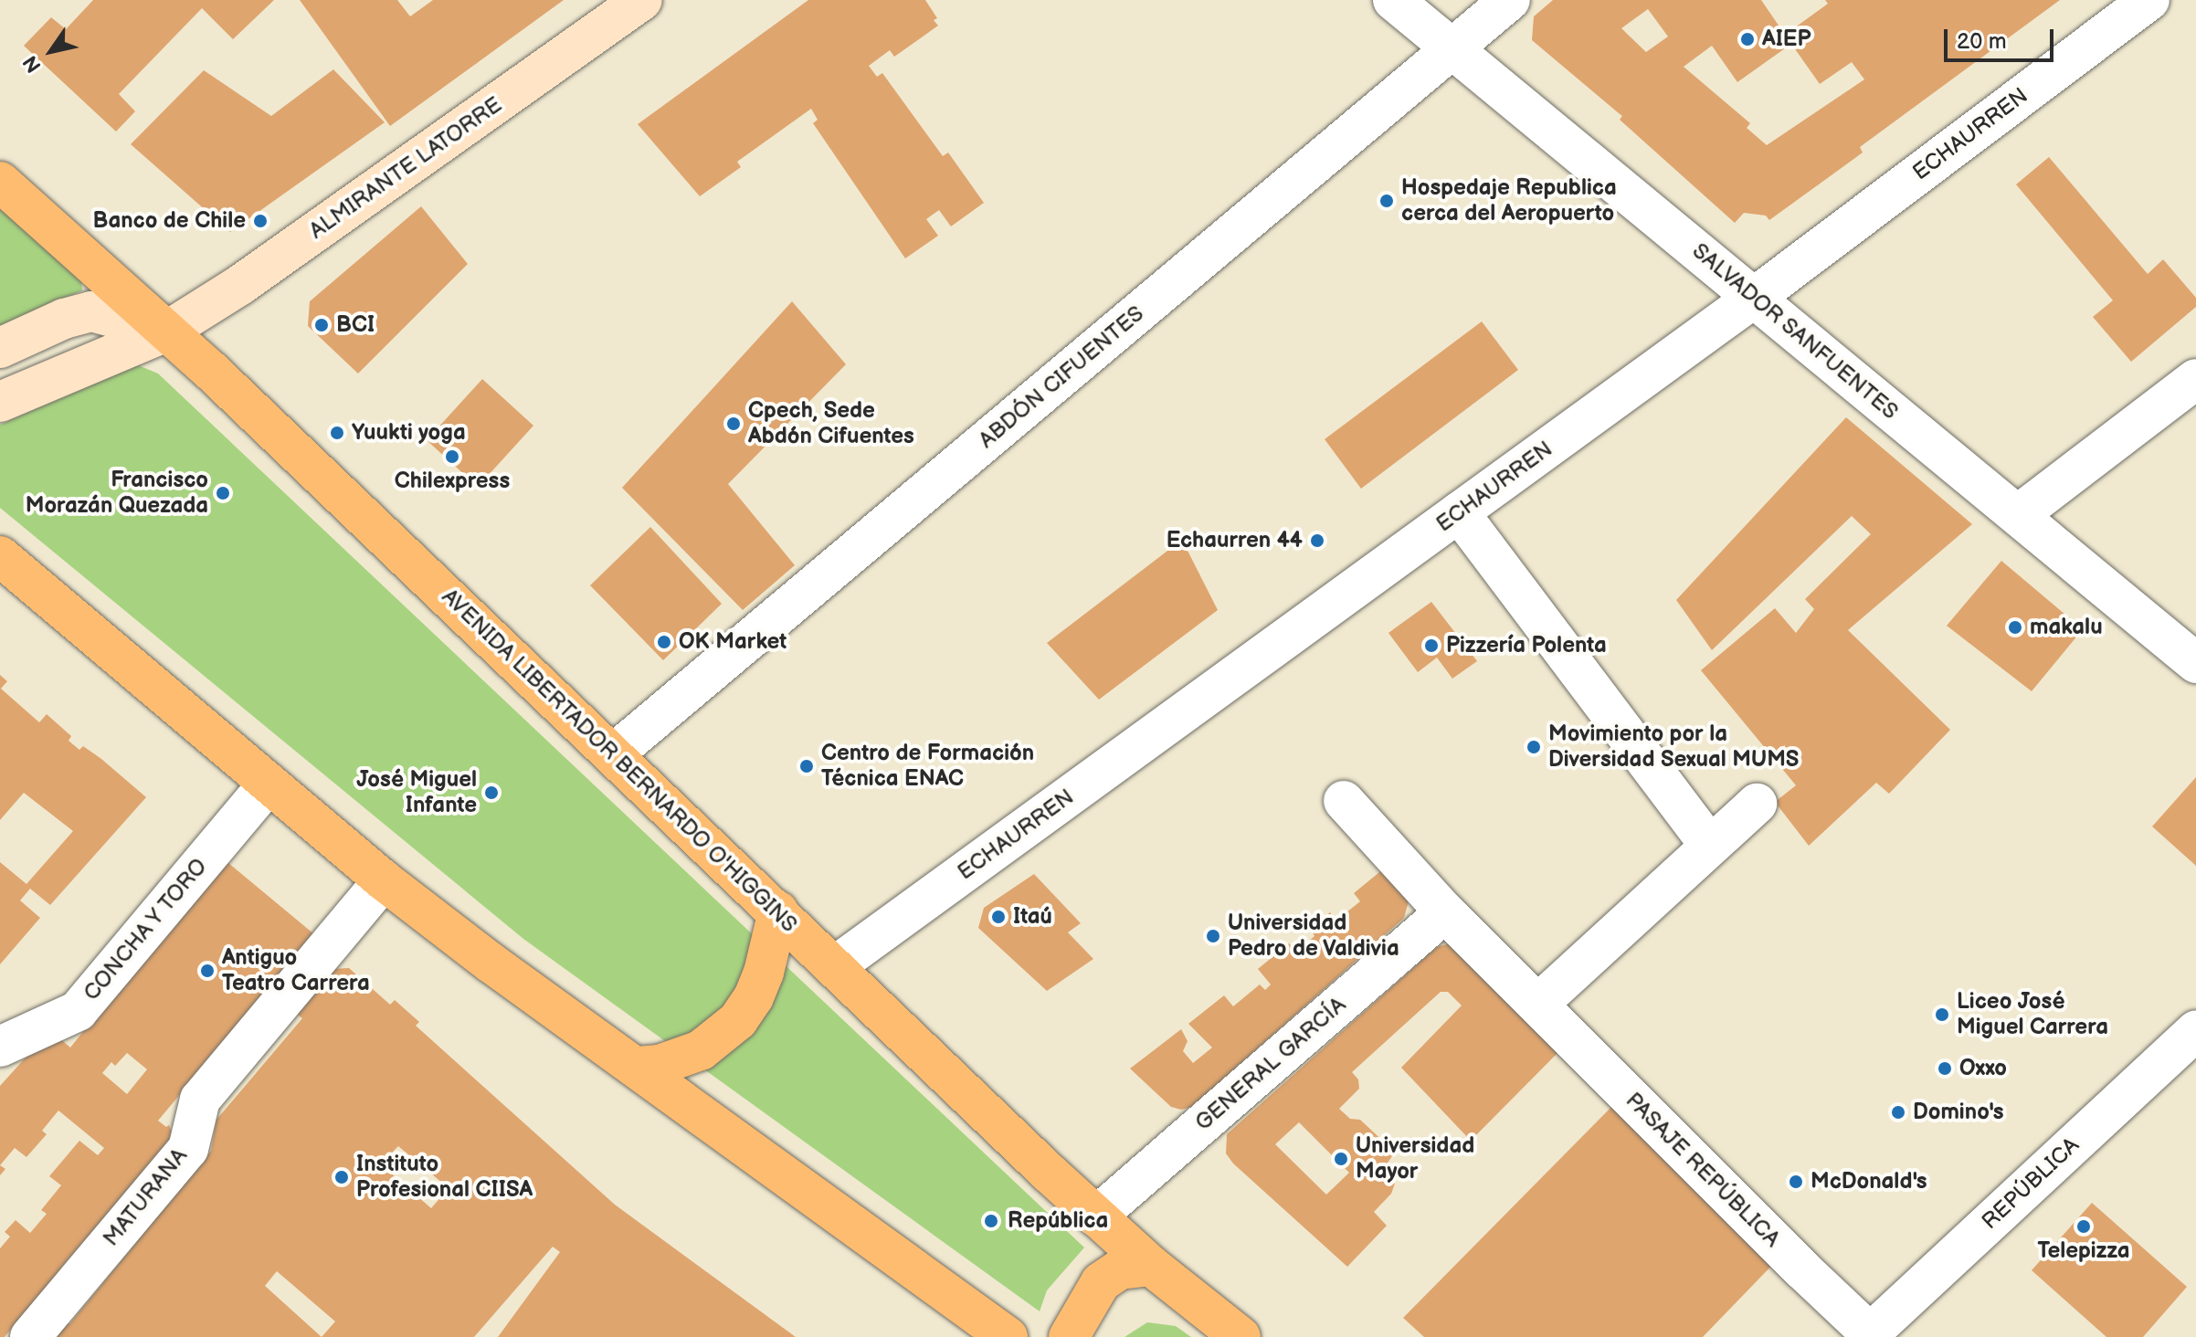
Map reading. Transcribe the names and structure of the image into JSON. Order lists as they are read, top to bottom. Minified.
{"streets":{"main road":["ALMIRANTE LATORRE","AVENIDA LIBERTADOR BERNARDO O'HIGGINS"],"street":["ECHAURREN","SALVADOR SANFUENTES","ABDÓN CIFUENTES","CONCHA Y TORO","GENERAL GARCÍA","PASAJE REPÚBLICA","REPÚBLICA","MATURANA"]},"crossings":[["ECHAURREN","SALVADOR SANFUENTES"],["ECHAURREN","AVENIDA LIBERTADOR BERNARDO O'HIGGINS"],["ALMIRANTE LATORRE","AVENIDA LIBERTADOR BERNARDO O'HIGGINS"],["SALVADOR SANFUENTES","ABDÓN CIFUENTES"],["ABDÓN CIFUENTES","AVENIDA LIBERTADOR BERNARDO O'HIGGINS"],["AVENIDA LIBERTADOR BERNARDO O'HIGGINS","GENERAL GARCÍA"],["GENERAL GARCÍA","PASAJE REPÚBLICA"],["PASAJE REPÚBLICA","REPÚBLICA"]],"places":["AIEP","Hospedaje Republica cerca del Aeropuerto","Banco de Chile","BCI","Cpech, Sede Abdón Cifuentes","Yuukti yoga","Chilexpress","Francisco Morazán Quezada","Echaurren 44","makalu","OK Market","Pizzería Polenta","Movimiento por la Diversidad Sexual MUMS","Centro de Formación Técnica ENAC","José Miguel Infante","Itaú","Universidad Pedro de Valdivia","Antiguo Teatro Carrera","Liceo José Miguel Carrera","Oxxo","Domino's","Universidad Mayor","Instituto Profesional CIISA","McDonald's","República","Telepizza"],"scale_bar":"20 m","north":"bottom left"}
